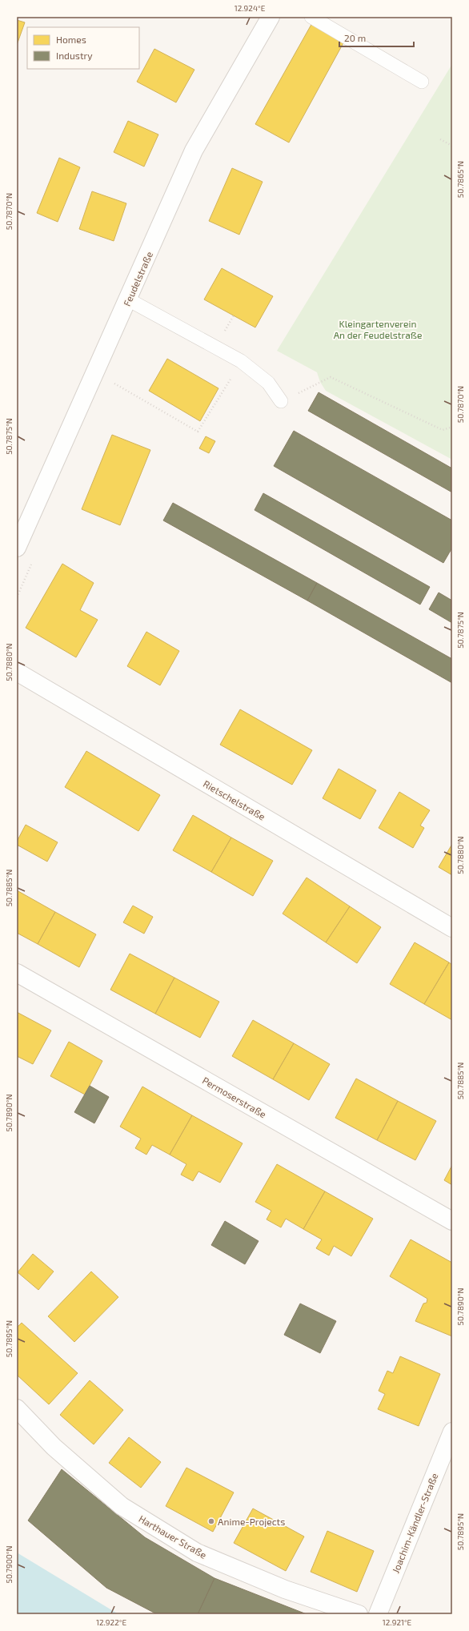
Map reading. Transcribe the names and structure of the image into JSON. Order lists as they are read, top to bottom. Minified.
{"streets":{"street":["Feudelstraße","Rietschelstraße","Permoserstraße","Joachim-Kändler-Straße","Harthauer Straße"]},"parks":["Kleingartenverein An der Feudelstraße"],"places":["Anime-Projects"],"legend":["Homes","Industry"],"scale_bar":"20 m","coordinates":["12.924°E","50.7865°N","50.7870°N","50.7875°N","50.7880°N","50.7885°N","50.7890°N","50.7895°N","50.7900°N","12.922°E","12.921°E"]}
